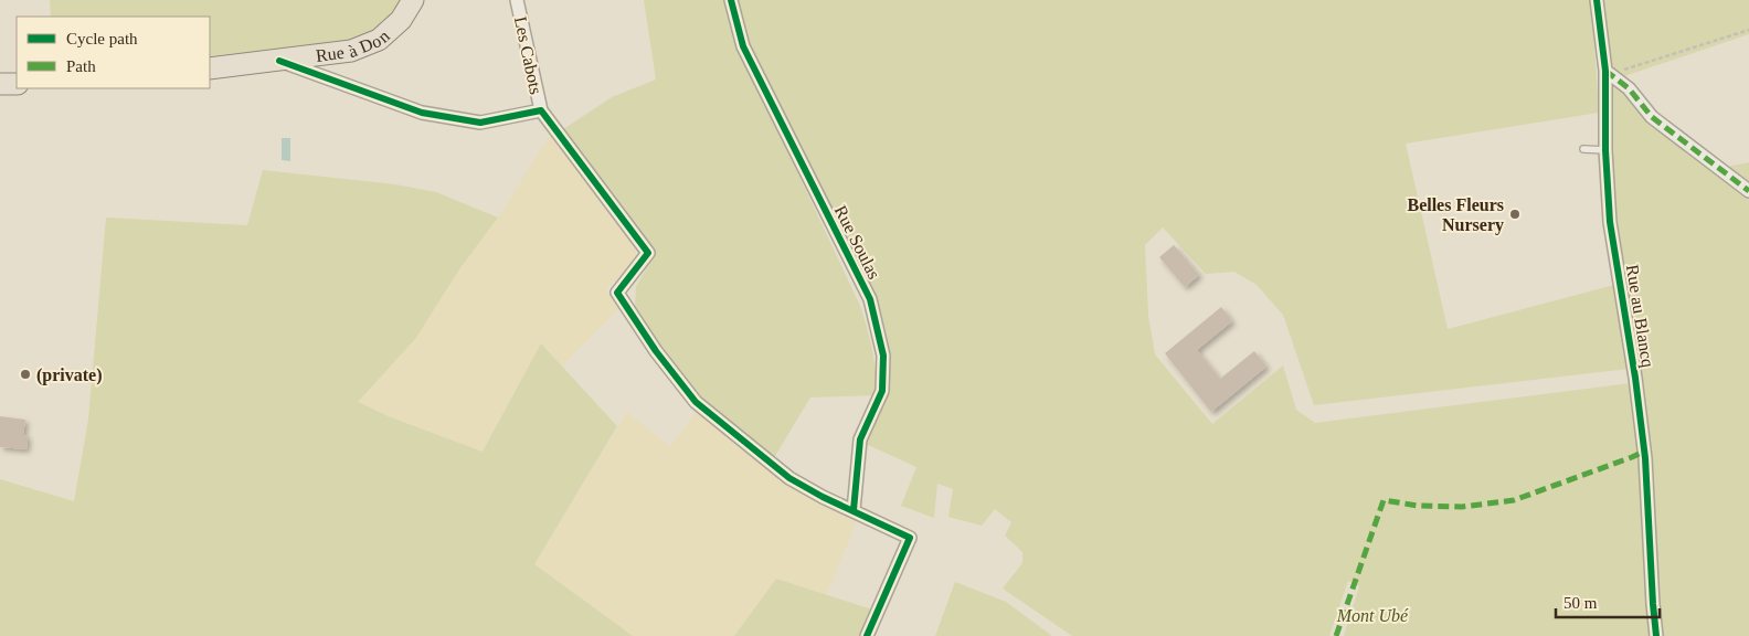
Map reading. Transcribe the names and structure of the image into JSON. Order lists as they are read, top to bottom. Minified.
{"streets":{"main road":["Rue à Don"],"street":["Les Cabots","Rue Soulas","Rue au Blancq"]},"parks":["Mont Ubé"],"places":["Belles Fleurs Nursery","(private)"],"legend":["Cycle path","Path"],"scale_bar":"50 m"}
